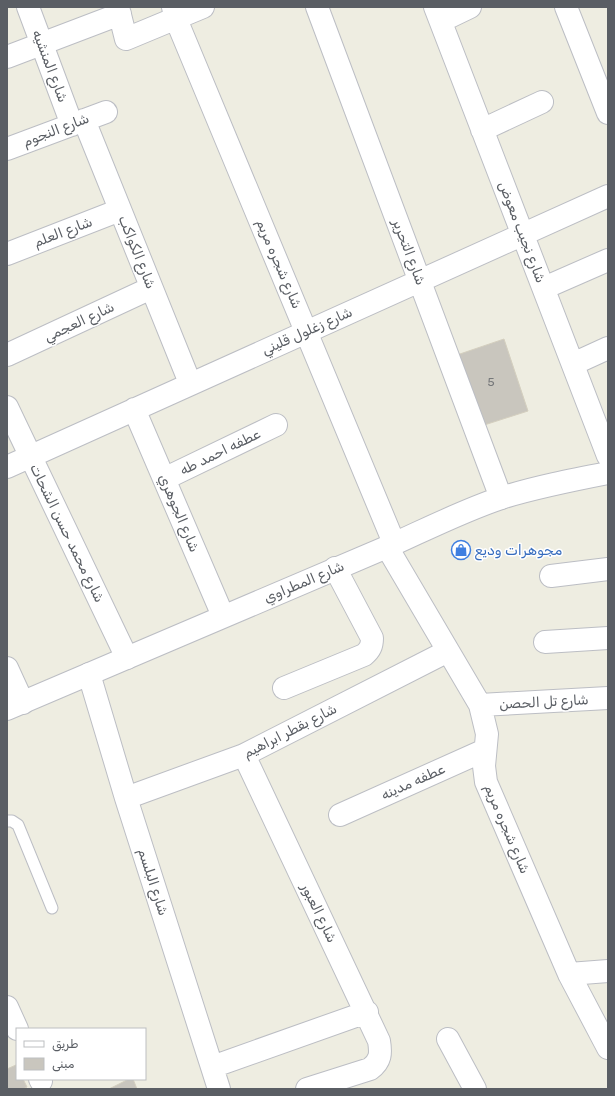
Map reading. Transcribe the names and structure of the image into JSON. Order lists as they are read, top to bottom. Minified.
{"streets":{"street":["شارع المنشيه","شارع النجوم","شارع العلم","شارع نجيب معوض","شارع الكواكب","شارع التحرير","شارع شجره مريم","شارع العجمي","شارع زغلول قليني","عطفه احمد طه","شارع الجوهري","شارع محمد حسن الشحات","شارع المطراوي","شارع تل الحصن","شارع بقطر ابراهيم","عطفه مدينه","شارع البلسم","شارع العبور"]},"crossings":[["شارع المنشيه","شارع النجوم"],["شارع المنشيه","شارع الكواكب"],["شارع النجوم","شارع الكواكب"],["شارع العلم","شارع الكواكب"],["شارع نجيب معوض","شارع زغلول قليني"],["شارع الكواكب","شارع العجمي"],["شارع الكواكب","شارع زغلول قليني"],["شارع التحرير","شارع زغلول قليني"],["شارع التحرير","شارع المطراوي"],["شارع شجره مريم","شارع زغلول قليني"],["شارع شجره مريم","شارع المطراوي"],["شارع شجره مريم","شارع تل الحصن"],["شارع شجره مريم","شارع بقطر ابراهيم"],["شارع شجره مريم","عطفه مدينه"],["شارع زغلول قليني","شارع الجوهري"],["شارع زغلول قليني","شارع محمد حسن الشحات"],["عطفه احمد طه","شارع الجوهري"],["شارع الجوهري","شارع المطراوي"],["شارع محمد حسن الشحات","شارع المطراوي"],["شارع المطراوي","شارع البلسم"],["شارع بقطر ابراهيم","شارع البلسم"],["شارع بقطر ابراهيم","شارع العبور"]],"places":{"shop":["مجوهرات وديع"]},"house_numbers":["5"],"legend":["طريق","مبنى"]}
